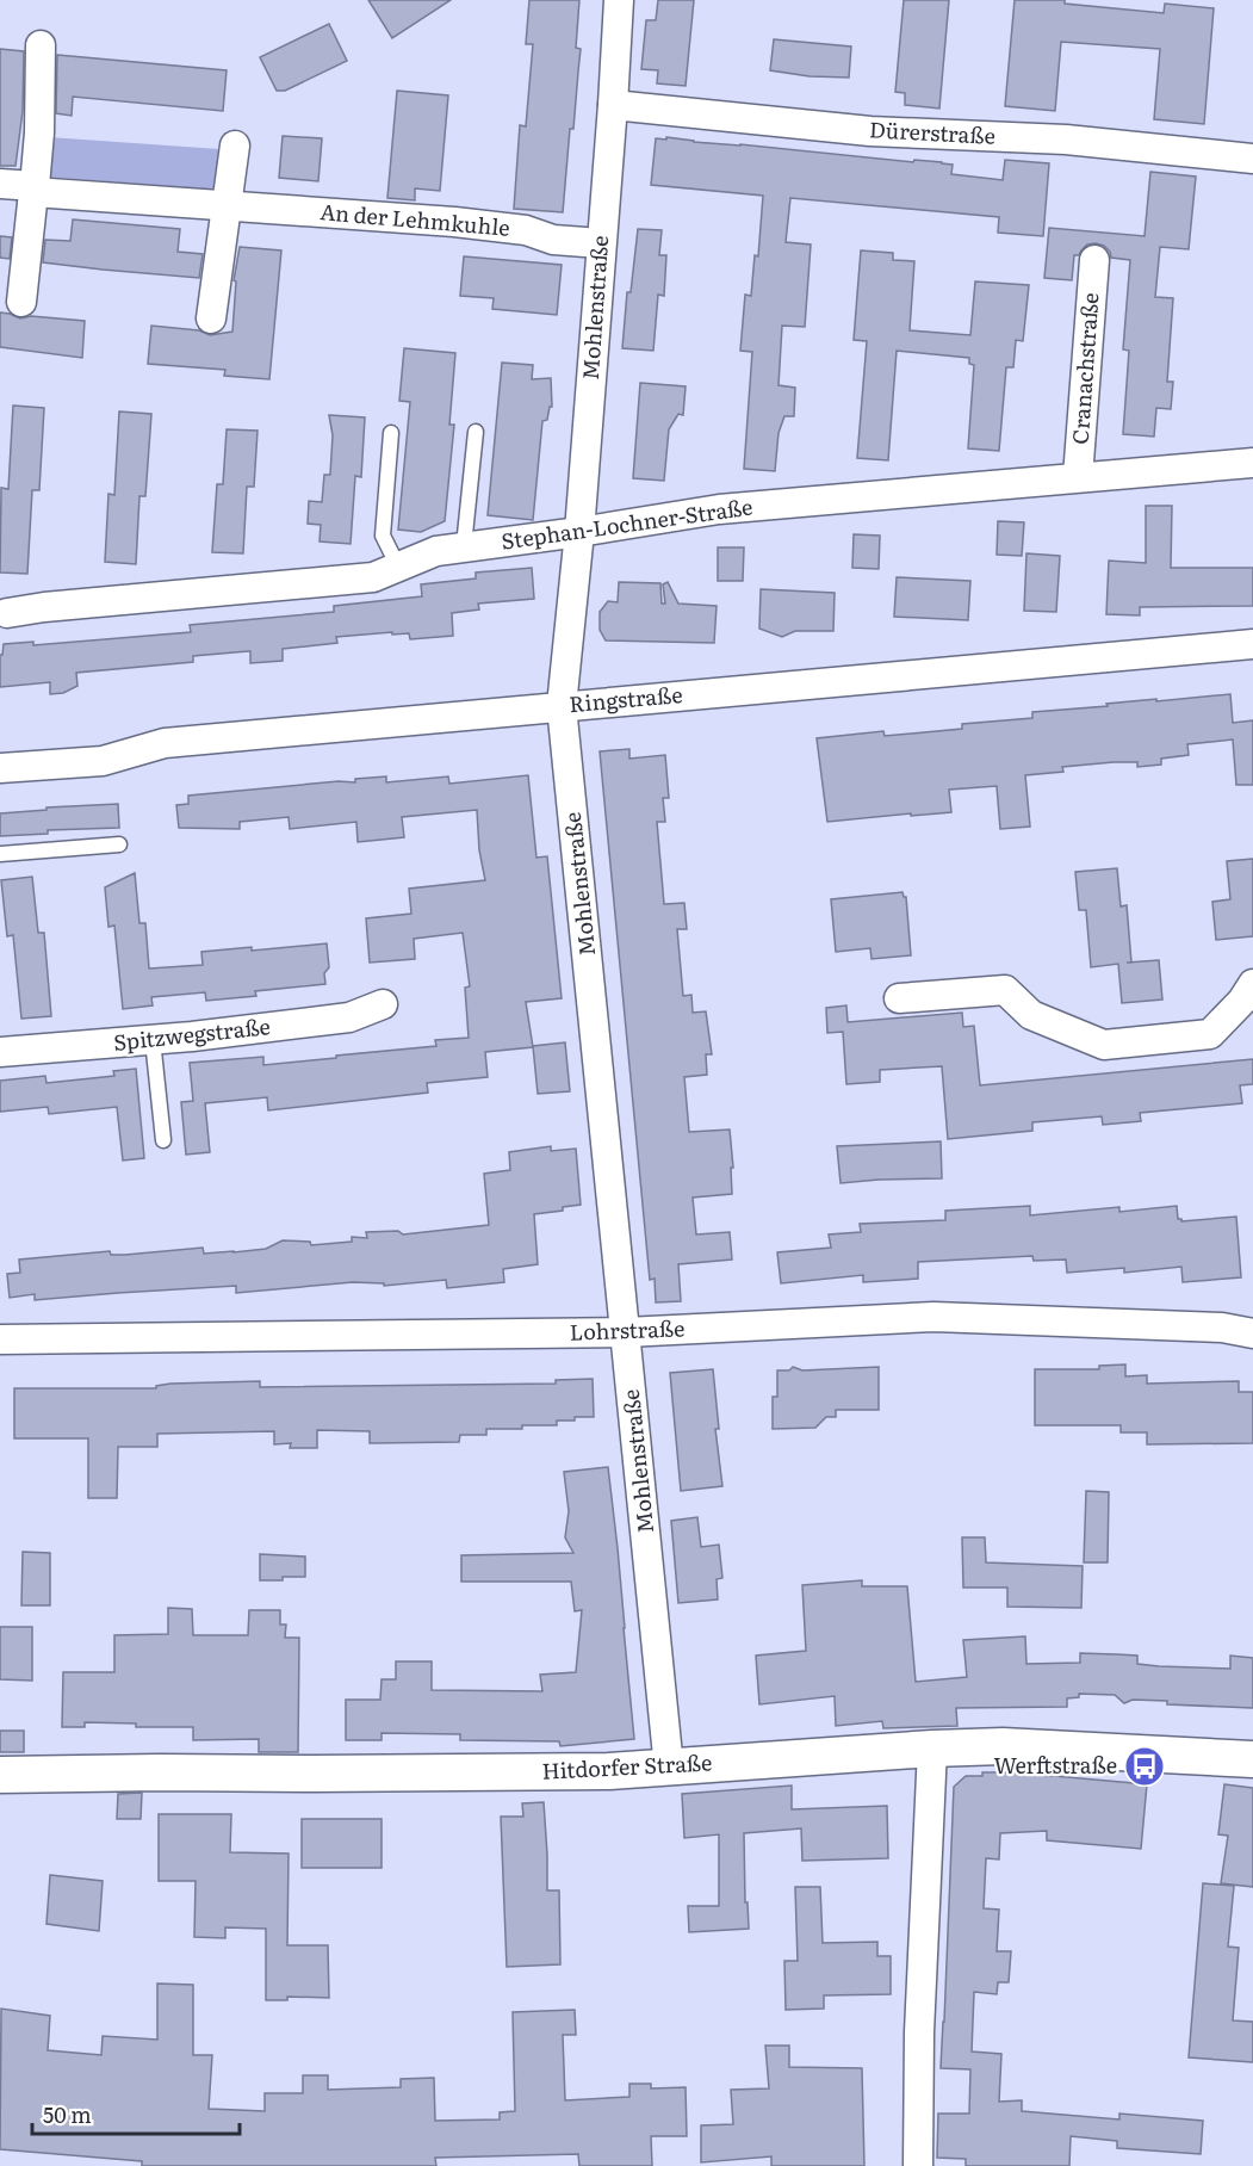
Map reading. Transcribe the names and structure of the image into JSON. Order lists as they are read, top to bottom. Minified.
{"streets":{"street":["Dürerstraße","An der Lehmkuhle","Mohlenstraße","Cranachstraße","Stephan-Lochner-Straße","Ringstraße","Spitzwegstraße","Lohrstraße","Hitdorfer Straße"]},"crossings":[["Dürerstraße","Mohlenstraße"],["An der Lehmkuhle","Mohlenstraße"],["Mohlenstraße","Stephan-Lochner-Straße"],["Mohlenstraße","Ringstraße"],["Mohlenstraße","Lohrstraße"],["Mohlenstraße","Hitdorfer Straße"],["Cranachstraße","Stephan-Lochner-Straße"]],"places":{"bus stop":["Werftstraße"]},"scale_bar":"50 m"}
